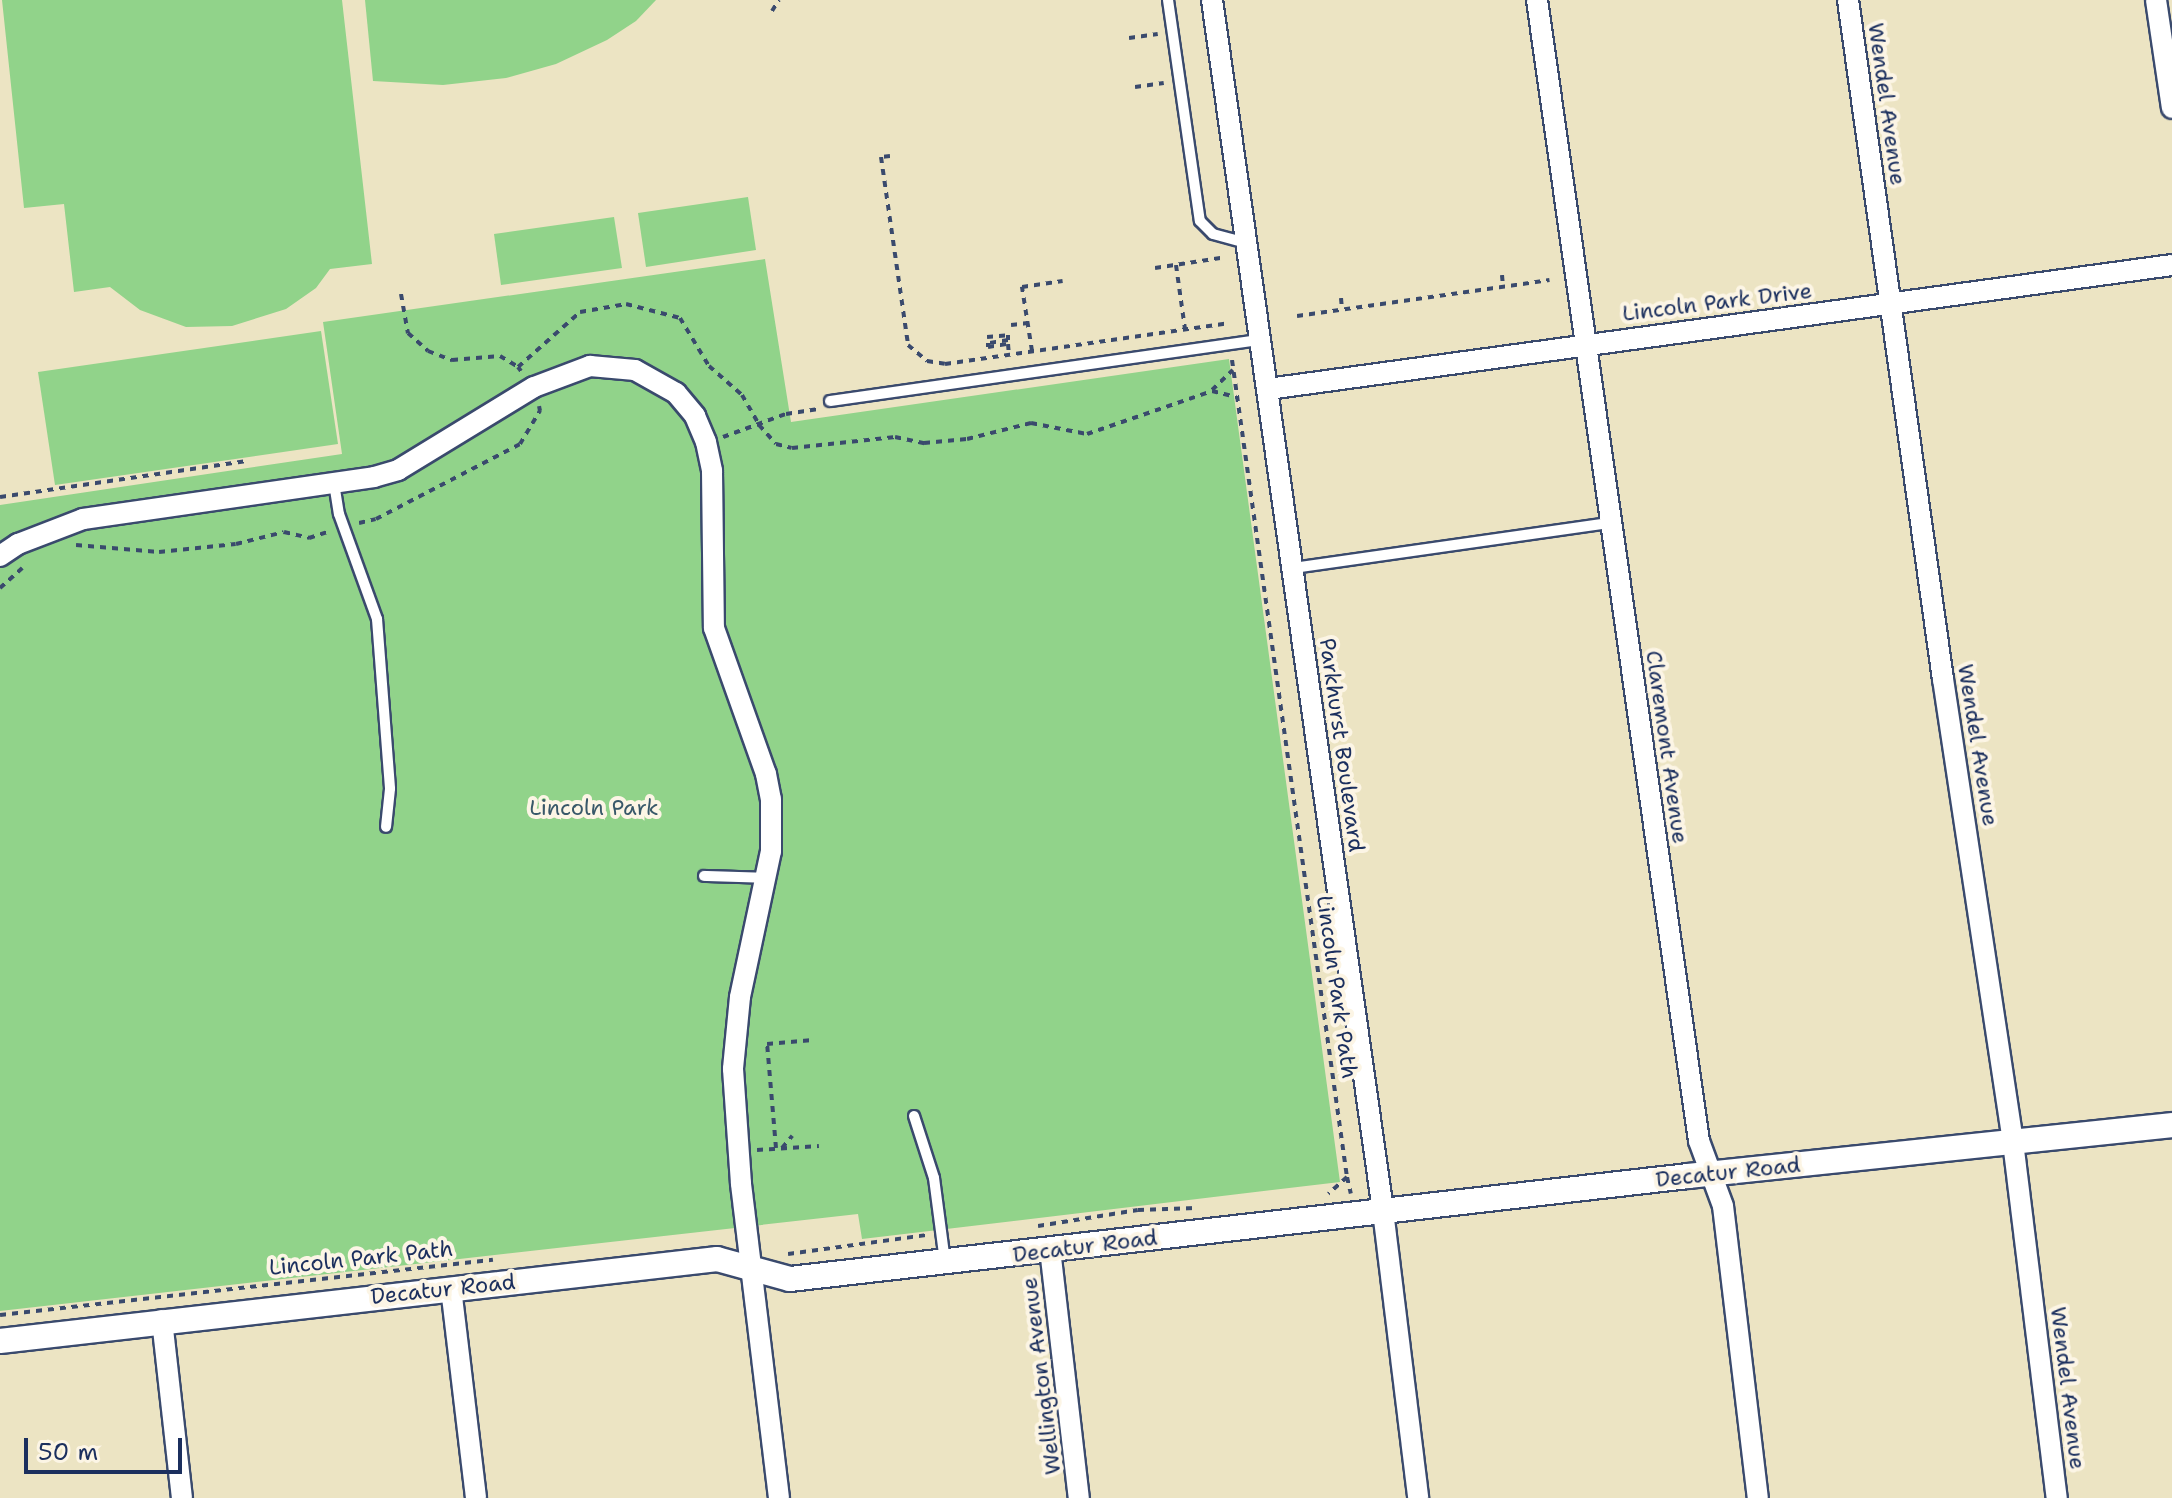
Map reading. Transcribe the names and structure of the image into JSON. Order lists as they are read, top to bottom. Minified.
{"streets":{"street":["Wendel Avenue","Lincoln Park Drive","Parkhurst Boulevard","Claremont Avenue","Decatur Road","Wellington Avenue"],"path":["Lincoln Park Path"]},"crossings":[["Wendel Avenue","Lincoln Park Drive"],["Wendel Avenue","Decatur Road"],["Lincoln Park Drive","Parkhurst Boulevard"],["Lincoln Park Drive","Claremont Avenue"],["Parkhurst Boulevard","Decatur Road"],["Claremont Avenue","Decatur Road"],["Decatur Road","Wellington Avenue"]],"parks":["Lincoln Park"],"scale_bar":"50 m"}
